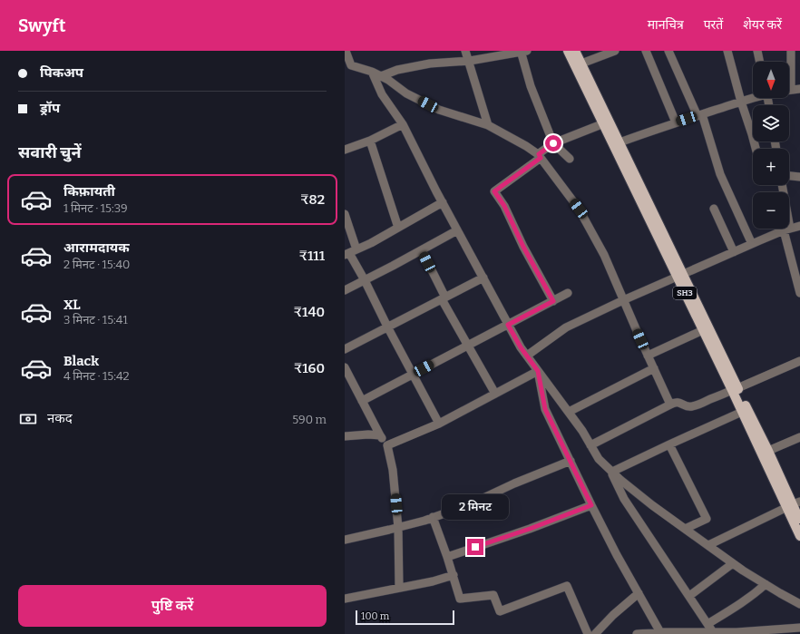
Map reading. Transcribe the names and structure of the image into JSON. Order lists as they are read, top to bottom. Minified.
{"streets":{"main road":["SH3"]},"scale_bar":"100 m","north":"bottom","page":{"header":"Swyft","nav":["मानचित्र","परतें","शेयर करें"],"banner":["पिकअप","ड्रॉप"],"map_buttons":["+","−"],"heading":"सवारी चुनें","list":[{"name":"किफ़ायती","note":"1 मिनट · 15:39","value":"₹82"},{"name":"आरामदायक","note":"2 मिनट · 15:40","value":"₹111"},{"name":"XL","note":"3 मिनट · 15:41","value":"₹140"},{"name":"Black","note":"4 मिनट · 15:42","value":"₹160"}],"pay":["नकद","590 m"],"bubble":"2 मिनट","buttons":"पुष्टि करें","scale":"100 m"}}
